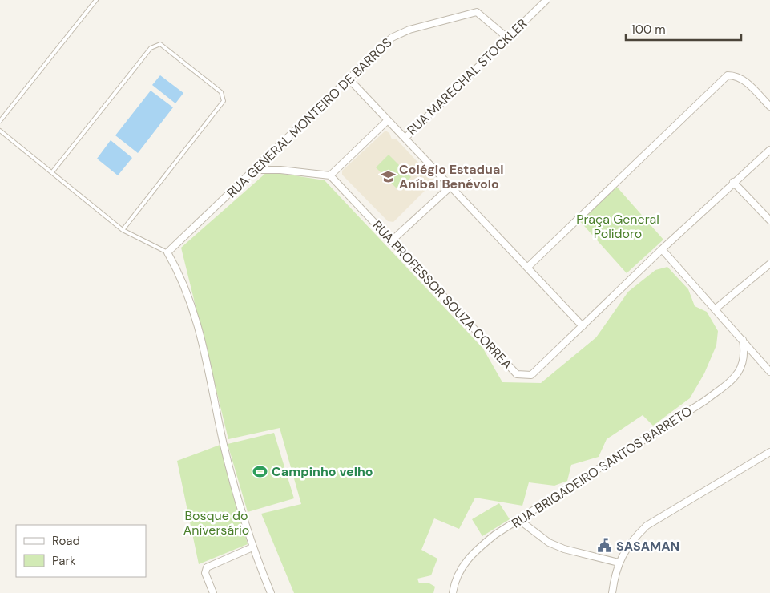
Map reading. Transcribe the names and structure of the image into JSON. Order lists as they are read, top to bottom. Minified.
{"streets":{"street":["RUA MARECHAL STOCKLER","RUA GENERAL MONTEIRO DE BARROS","RUA PROFESSOR SOUZA CORREA","RUA BRIGADEIRO SANTOS BARRETO"]},"crossings":[["RUA MARECHAL STOCKLER","RUA GENERAL MONTEIRO DE BARROS"]],"parks":["Praça General Polidoro","Bosque do Aniversário"],"places":{"school or university":["Colégio Estadual Aníbal Benévolo"],"sports":["Campinho velho"],"public building":["SASAMAN"]},"legend":["Road","Park"],"scale_bar":"100 m"}
